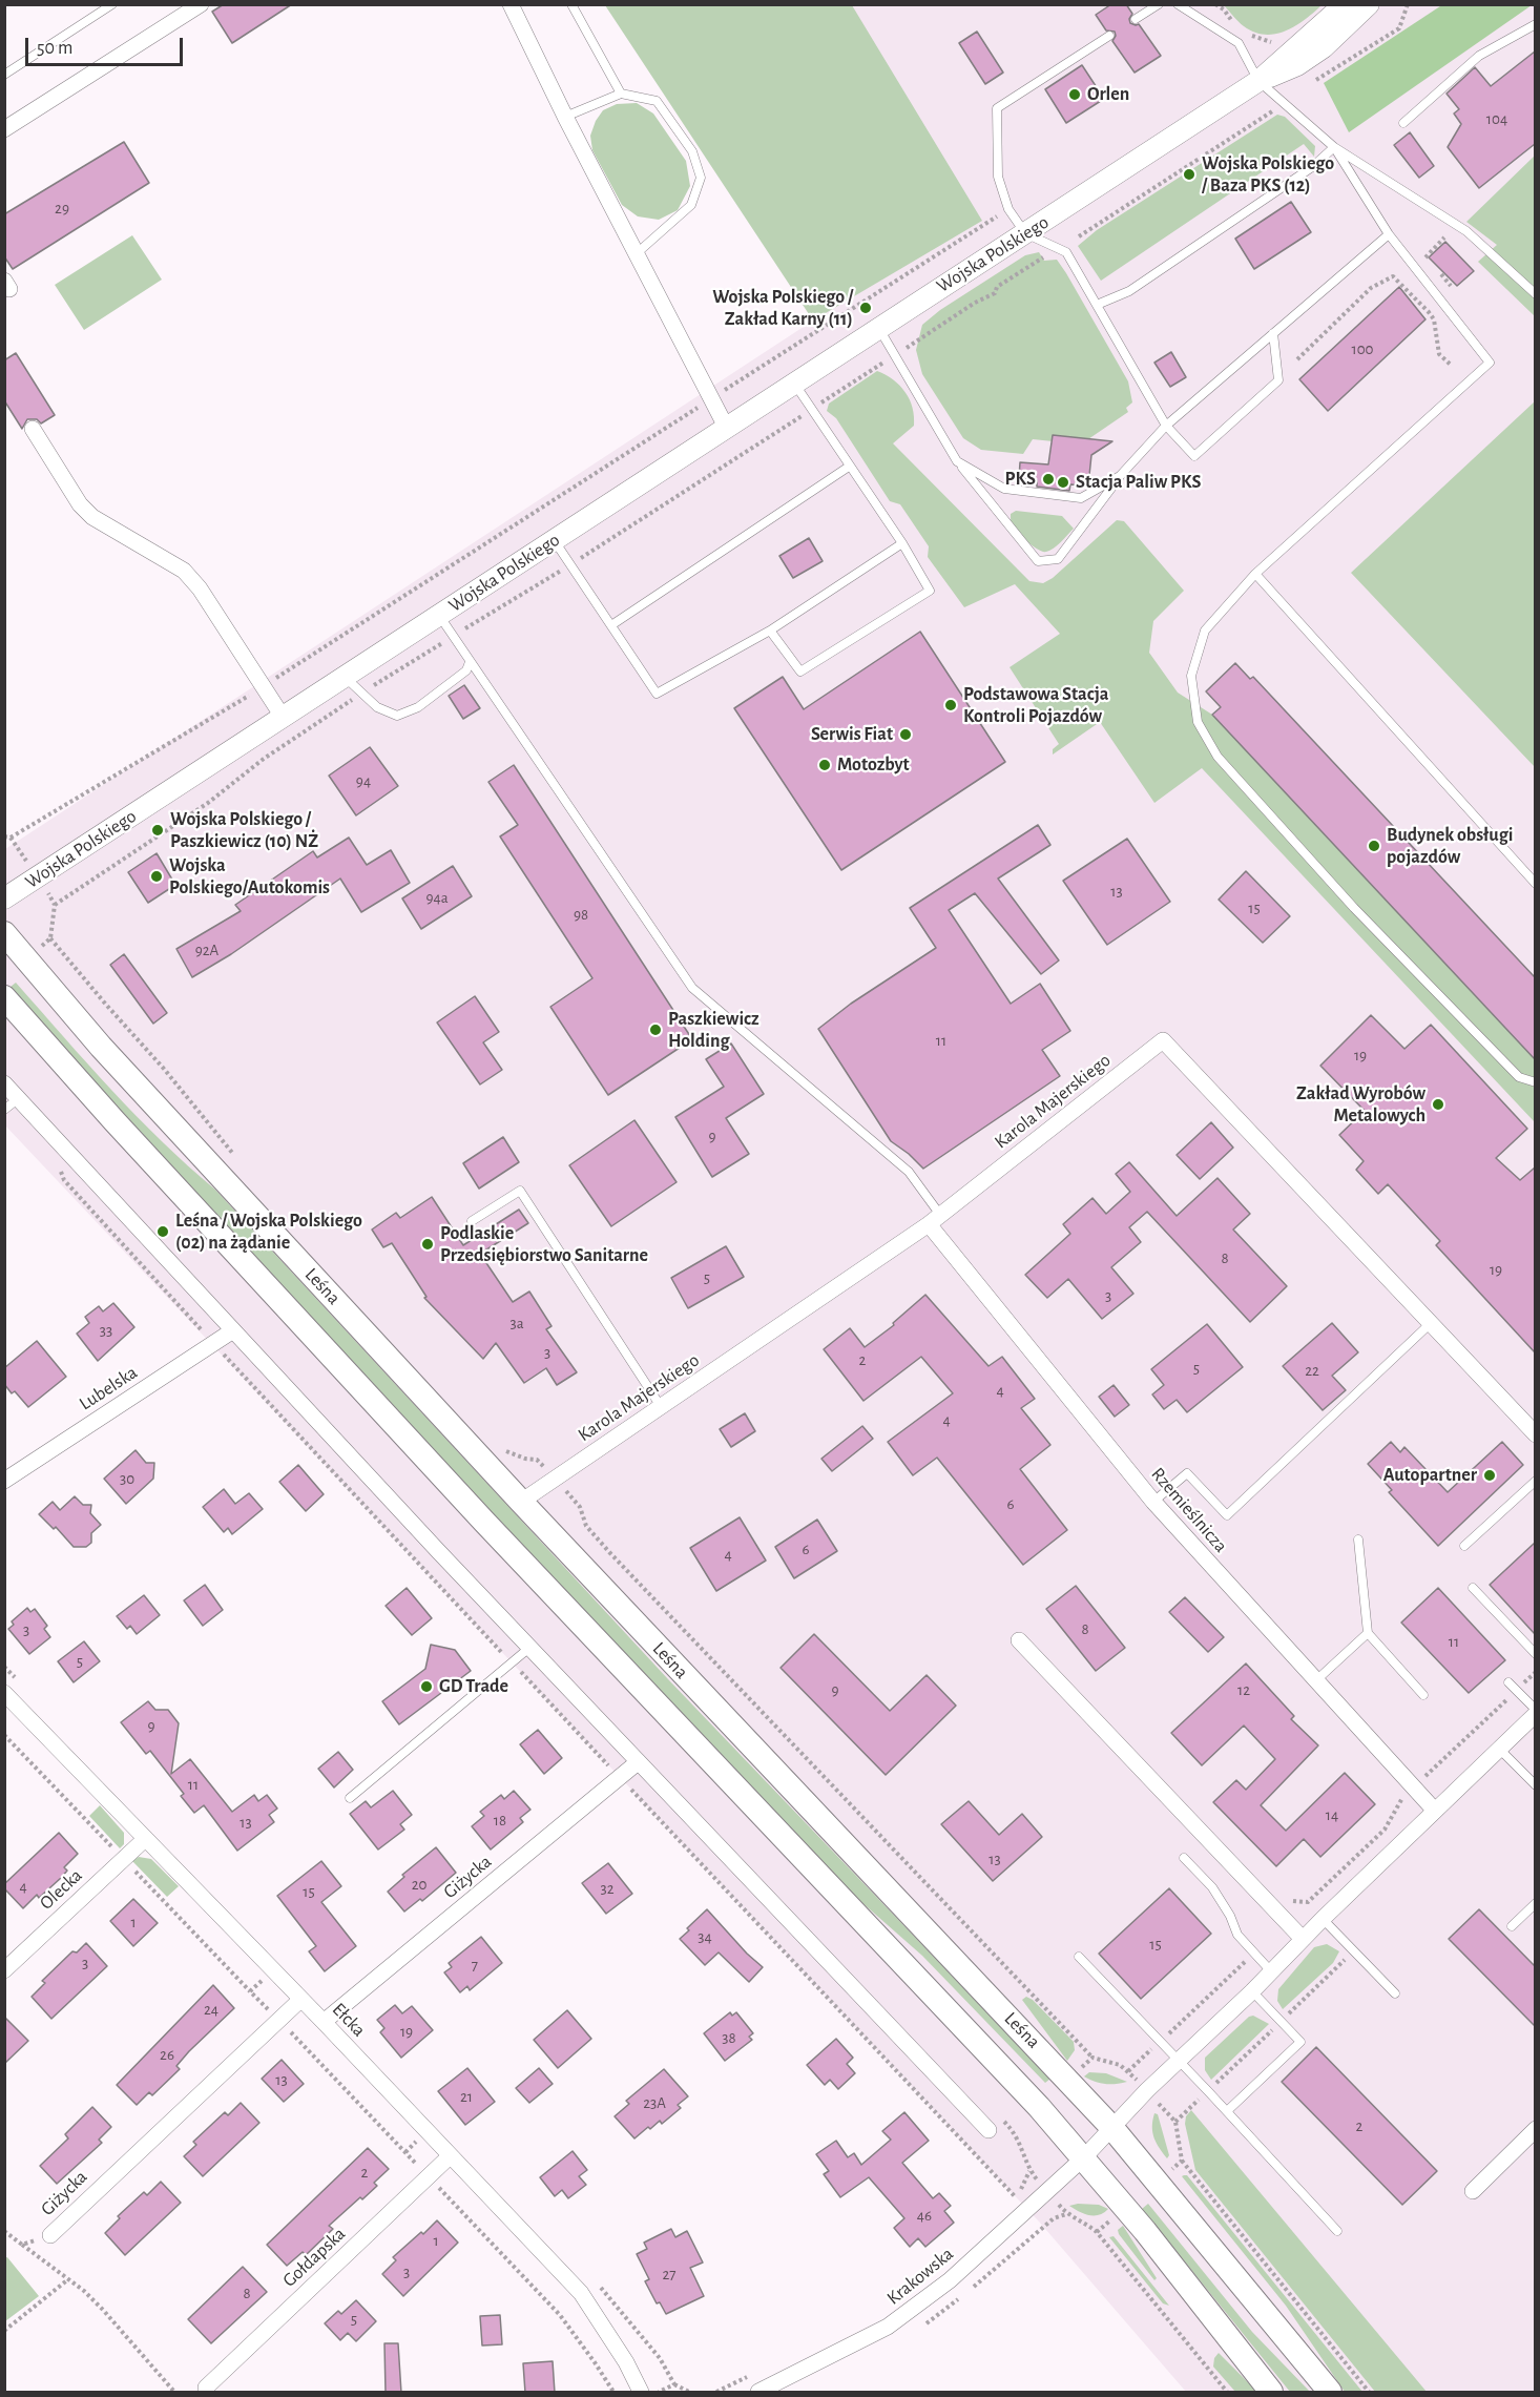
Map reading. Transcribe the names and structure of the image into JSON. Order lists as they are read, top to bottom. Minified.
{"streets":{"main road":["Leśna"],"street":["Wojska Polskiego","Karola Majerskiego","Lubelska","Rzemieślnicza","Giżycka","Olecka","Ełcka","Gołdapska","Krakowska"]},"crossings":[["Karola Majerskiego","Leśna"],["Karola Majerskiego","Rzemieślnicza"],["Leśna","Krakowska"],["Rzemieślnicza","Krakowska"],["Giżycka","Ełcka"],["Olecka","Ełcka"],["Ełcka","Gołdapska"]],"places":["Orlen","Wojska Polskiego / Baza PKS (12)","Wojska Polskiego / Zakład Karny (11)","PKS","Stacja Paliw PKS","Podstawowa Stacja Kontroli Pojazdów","Serwis Fiat","Motozbyt","Wojska Polskiego / Paszkiewicz (10) NŻ","Budynek obsługi pojazdów","Wojska Polskiego/Autokomis","Paszkiewicz Holding","Zakład Wyrobów Metalowych","Leśna / Wojska Polskiego (02) na żądanie","Podlaskie Przedsiębiorstwo Sanitarne","Autopartner","GD Trade"],"house_numbers":["104","29","100","94","13","94a","15","98","92A","11","19","9","8","19","5","3","3a","33","3","2","5","22","4","4","30","6","6","4","8","3","11","5","9","12","9","11","14","18","13","13","20","4","32","15","1","34","15","3","7","24","19","38","26","13","21","23A","2","2","46","1","3","27","8","5"],"scale_bar":"50 m"}
